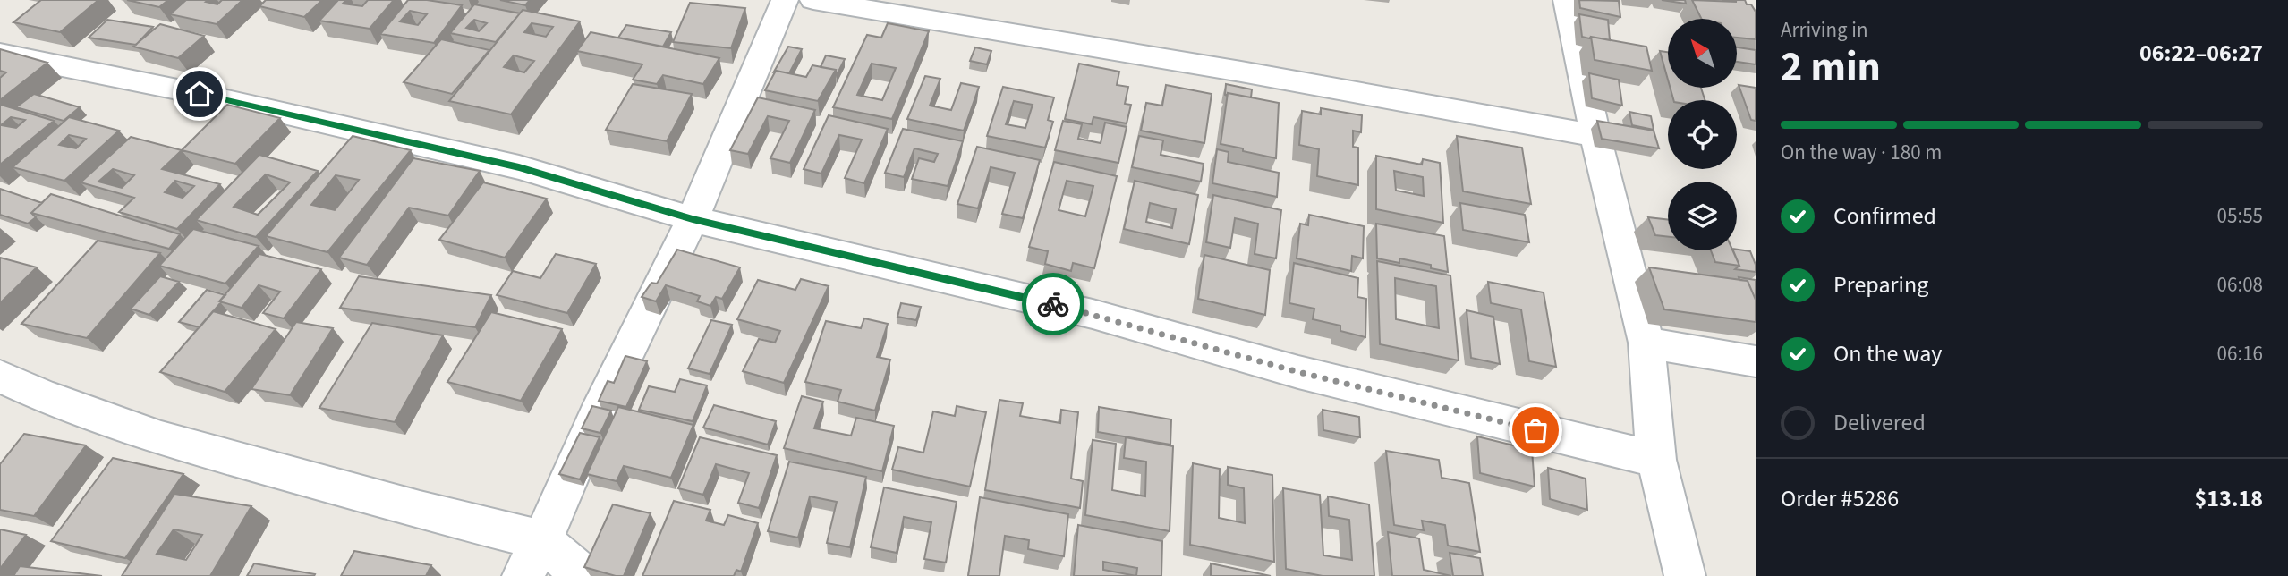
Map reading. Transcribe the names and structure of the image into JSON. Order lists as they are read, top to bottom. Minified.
{"north":"top left","page":{"heading":["2 min","Arriving in","06:22–06:27"],"panel":["Order #5286","$13.18"],"bar":"On the way · 180 m","list":[["Confirmed","05:55"],["Preparing","06:08"],["On the way","06:16"],"Delivered"]}}
